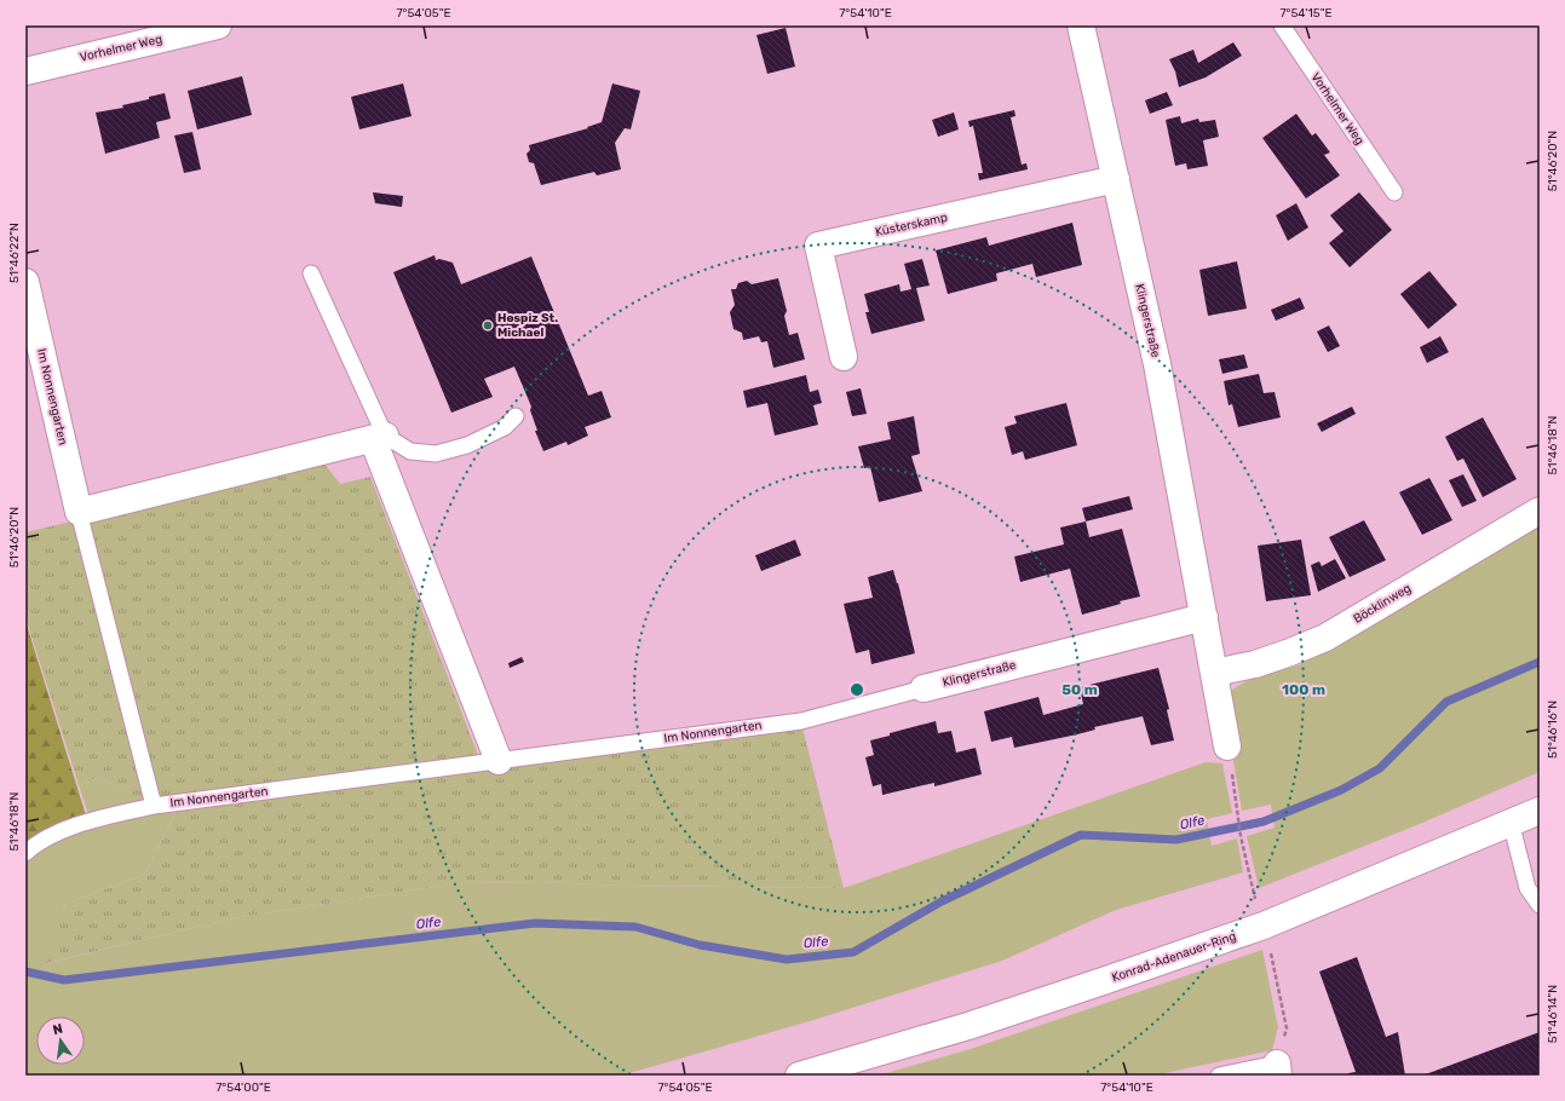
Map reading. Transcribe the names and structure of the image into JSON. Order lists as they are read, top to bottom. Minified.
{"streets":{"street":["Vorhelmer Weg","Küsterskamp","Klingerstraße","Im Nonnengarten","Böcklinweg","Konrad-Adenauer-Ring"]},"crossings":[["Küsterskamp","Klingerstraße"],["Klingerstraße","Im Nonnengarten"],["Klingerstraße","Böcklinweg"]],"water":["Olfe"],"places":["Hospiz St. Michael"],"north":"top","coordinates":["7°54'05\"E","7°54'10\"E","7°54'15\"E","51°46'20\"N","51°46'22\"N","51°46'18\"N","51°46'16\"N","51°46'14\"N","7°54'00\"E"],"rings":["50 m","100 m"]}
